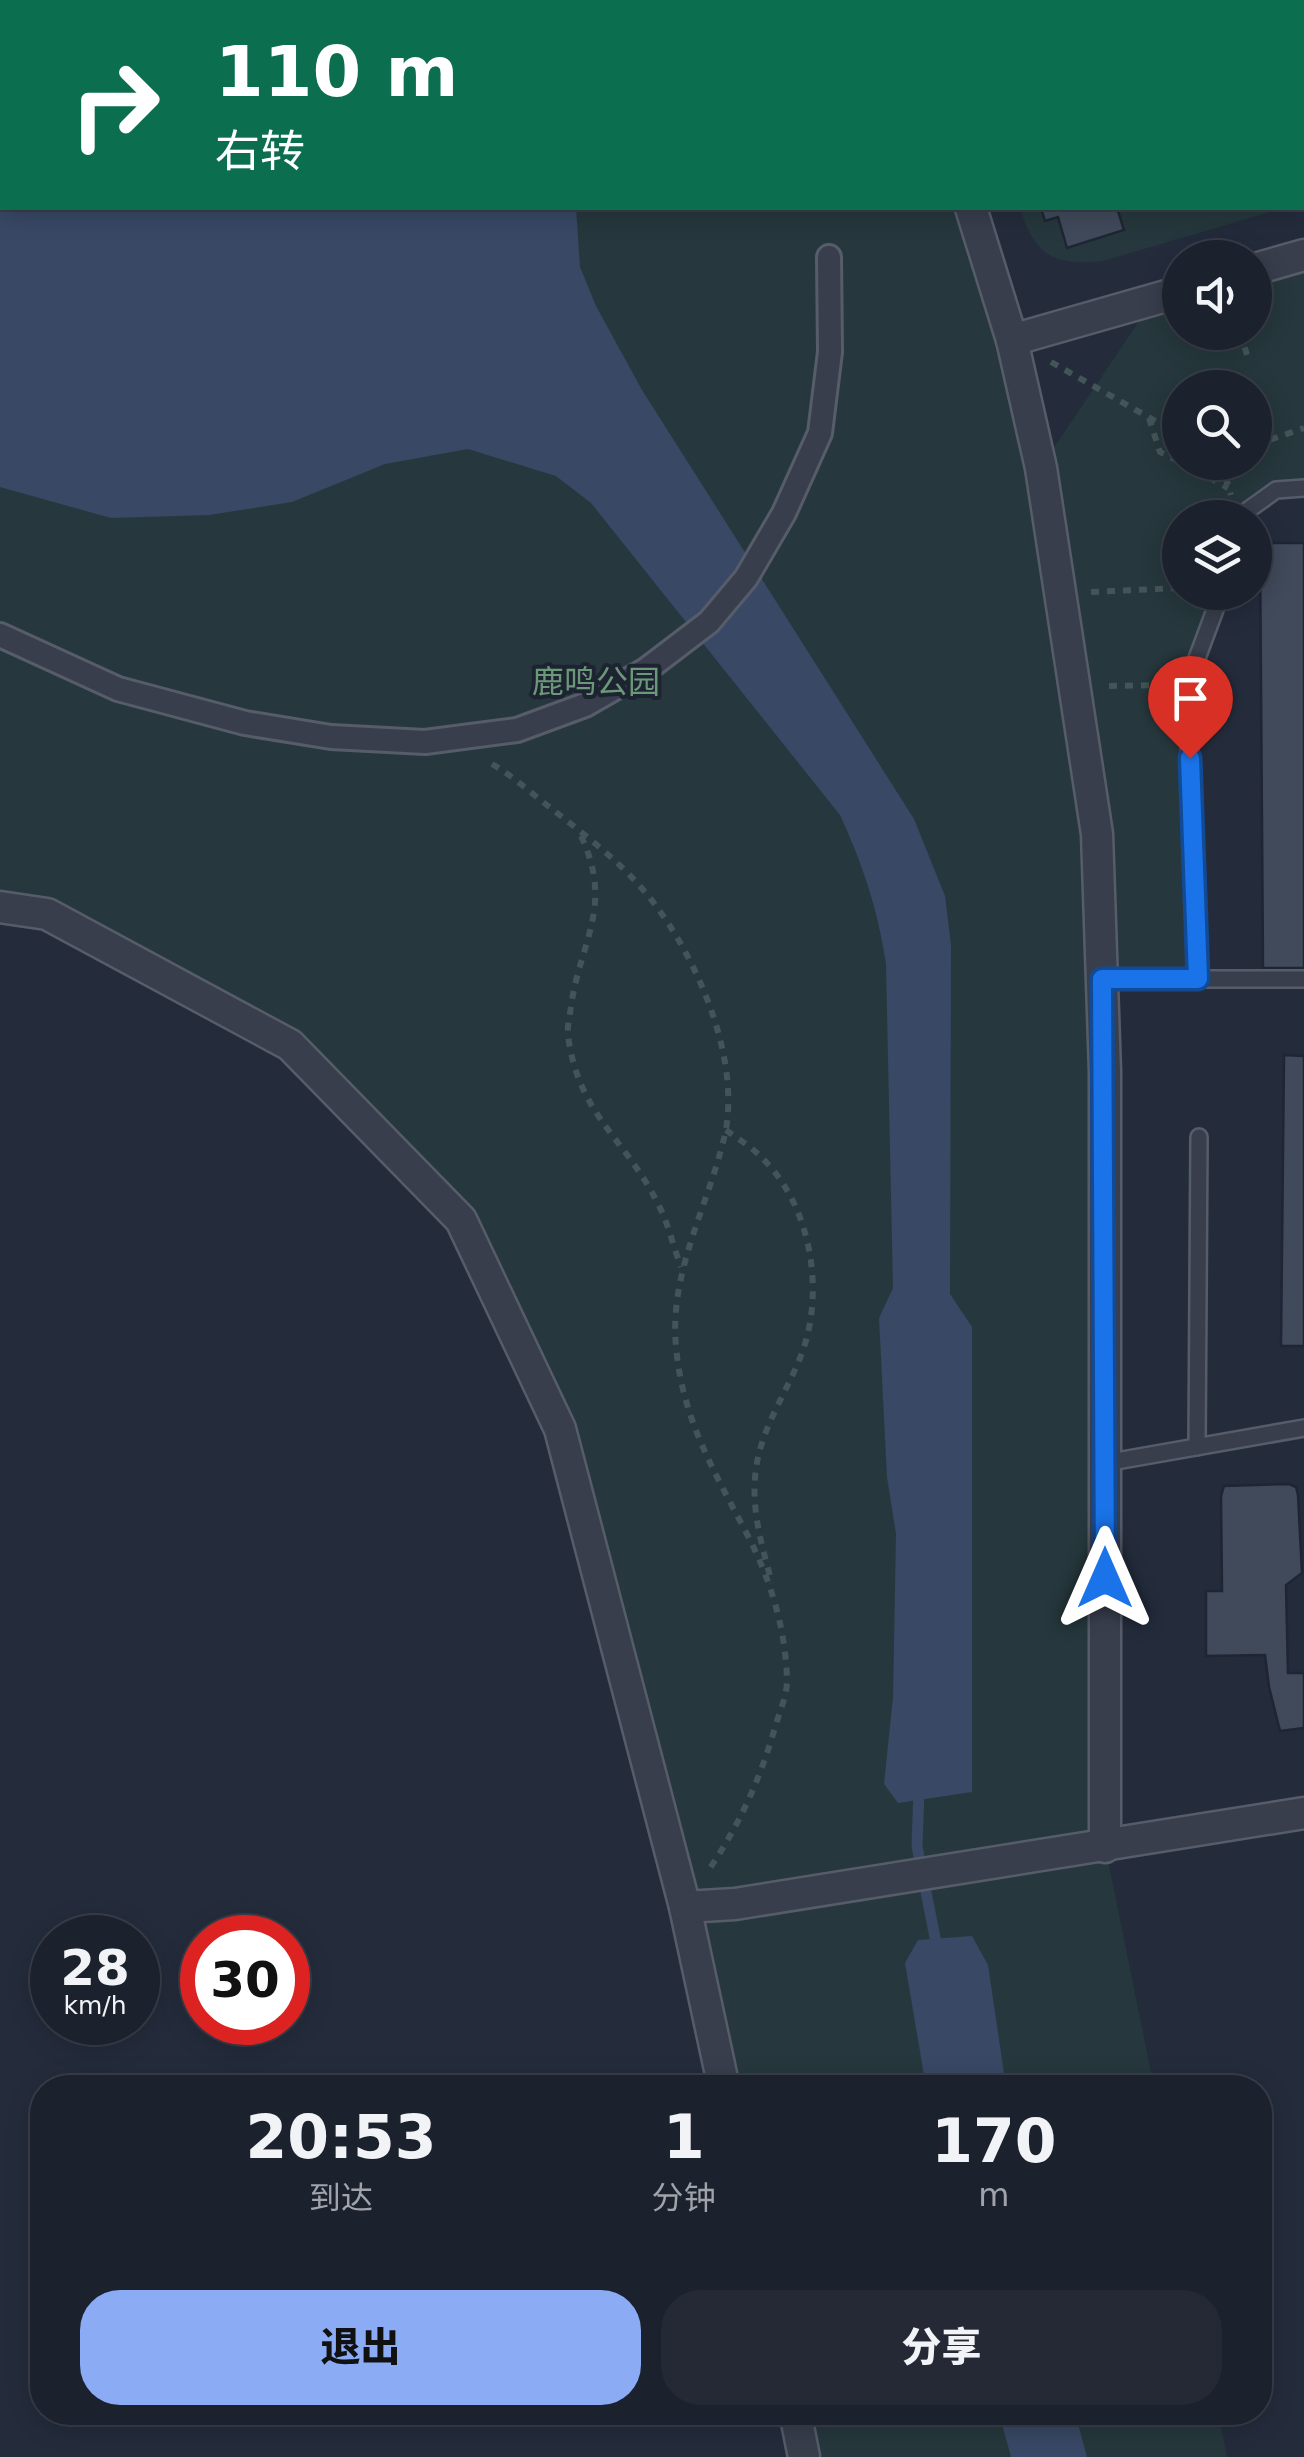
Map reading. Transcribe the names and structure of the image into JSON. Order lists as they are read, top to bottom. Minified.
{"parks":["鹿鸣公园"],"page":{"turn":["110 m","右转"],"speed":"28 km/h","limit":"30","eta":["20:53","到达","1","分钟","170","m"],"buttons":["退出","分享"]}}
